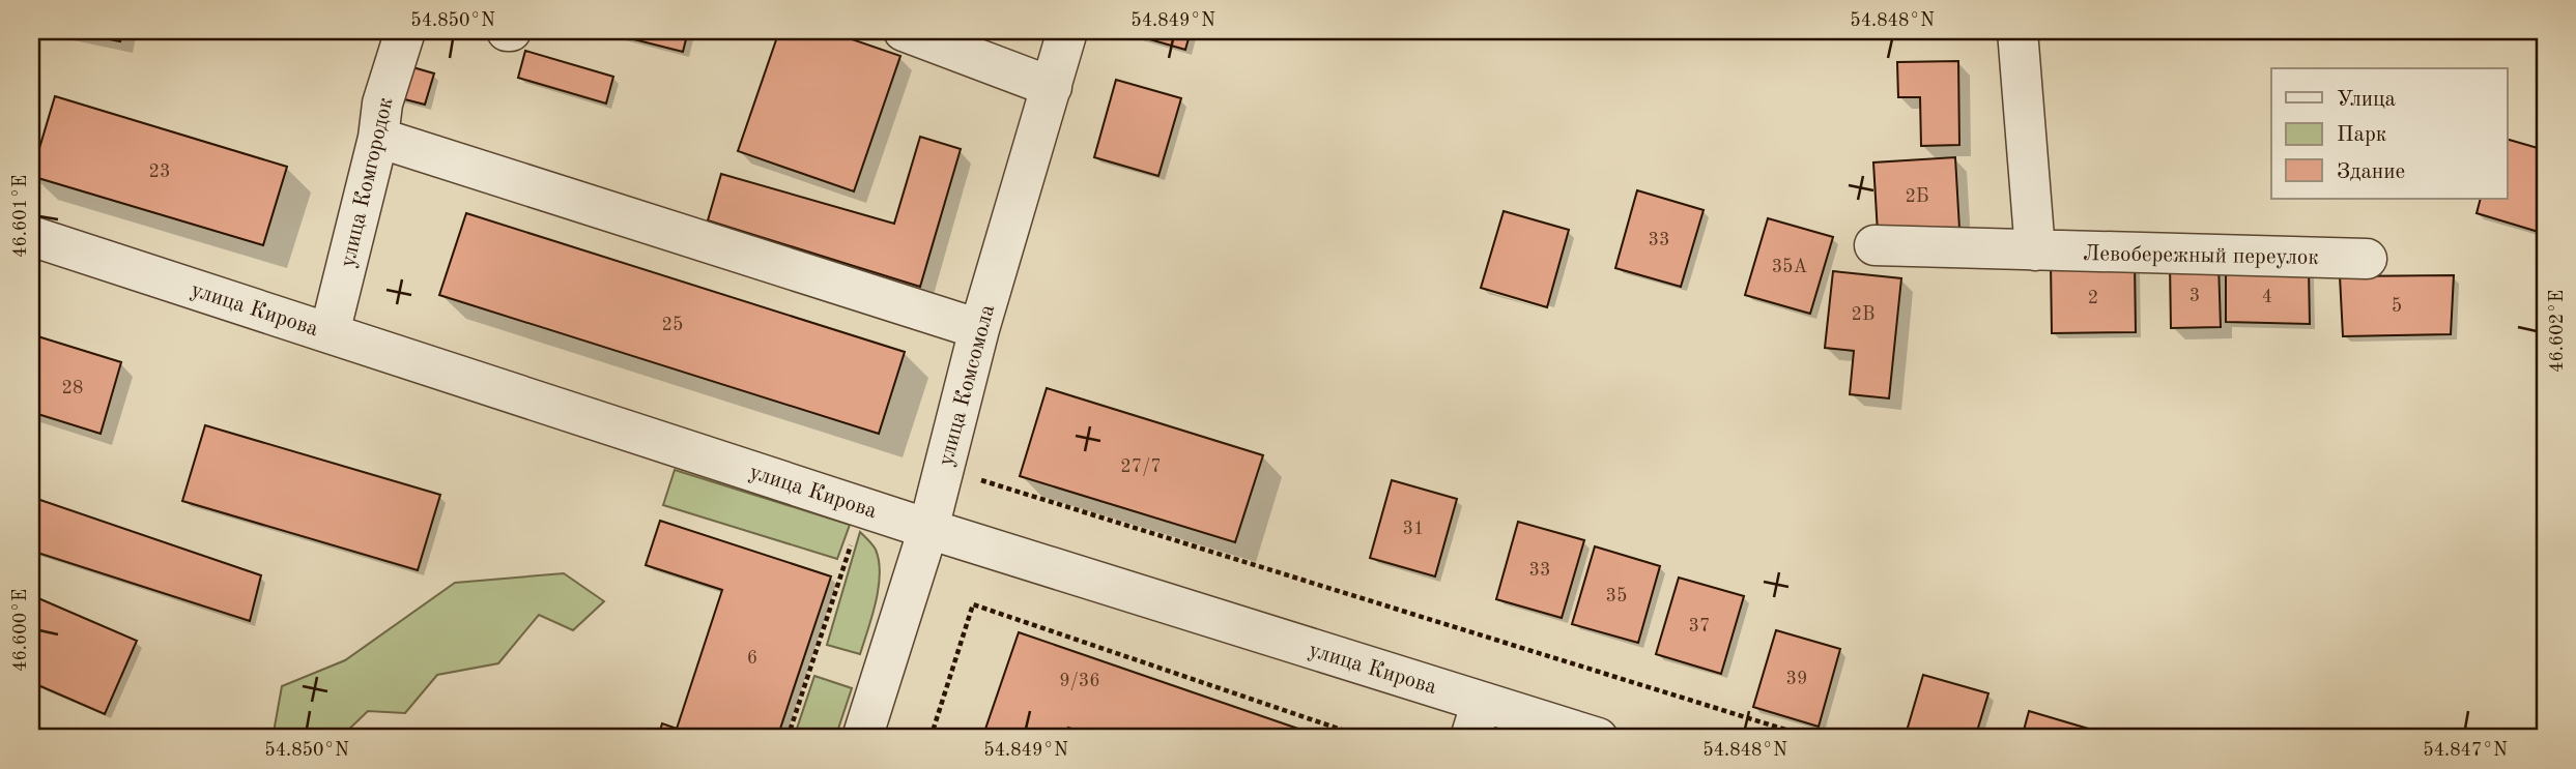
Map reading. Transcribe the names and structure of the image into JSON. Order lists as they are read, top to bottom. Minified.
{"streets":{"street":["улица Комгородок","Левобережный переулок","улица Кирова","улица Комсомола"]},"crossings":[["улица Комгородок","улица Кирова"],["улица Кирова","улица Комсомола"]],"house_numbers":["23","2Б","33","35А","3","4","2","5","2В","25","28","27/7","31","33","35","37","6","39","9/36"],"legend":["Улица","Парк","Здание"],"coordinates":["54.850°N","54.849°N","54.848°N","46.601°E","46.602°E","46.600°E","54.847°N"]}
